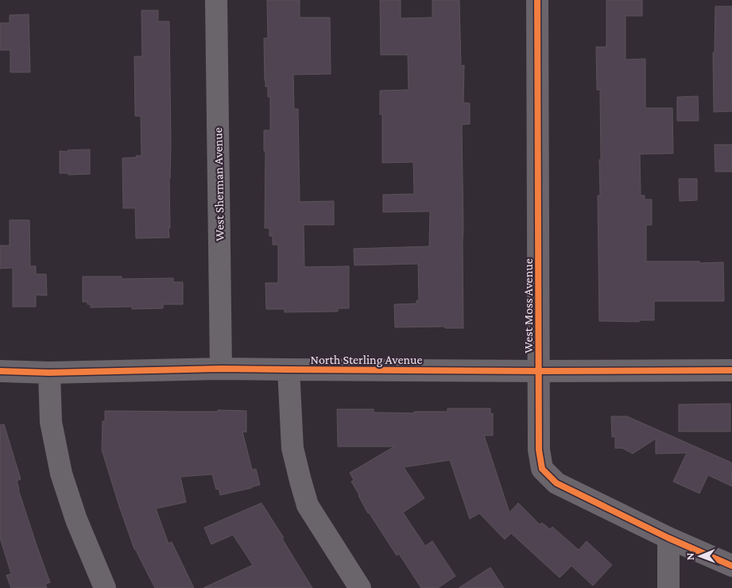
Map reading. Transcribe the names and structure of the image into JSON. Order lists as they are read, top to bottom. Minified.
{"streets":{"street":["West Sherman Avenue","West Moss Avenue","North Sterling Avenue"]},"crossings":[["West Sherman Avenue","North Sterling Avenue"],["West Moss Avenue","North Sterling Avenue"]],"north":"left"}
